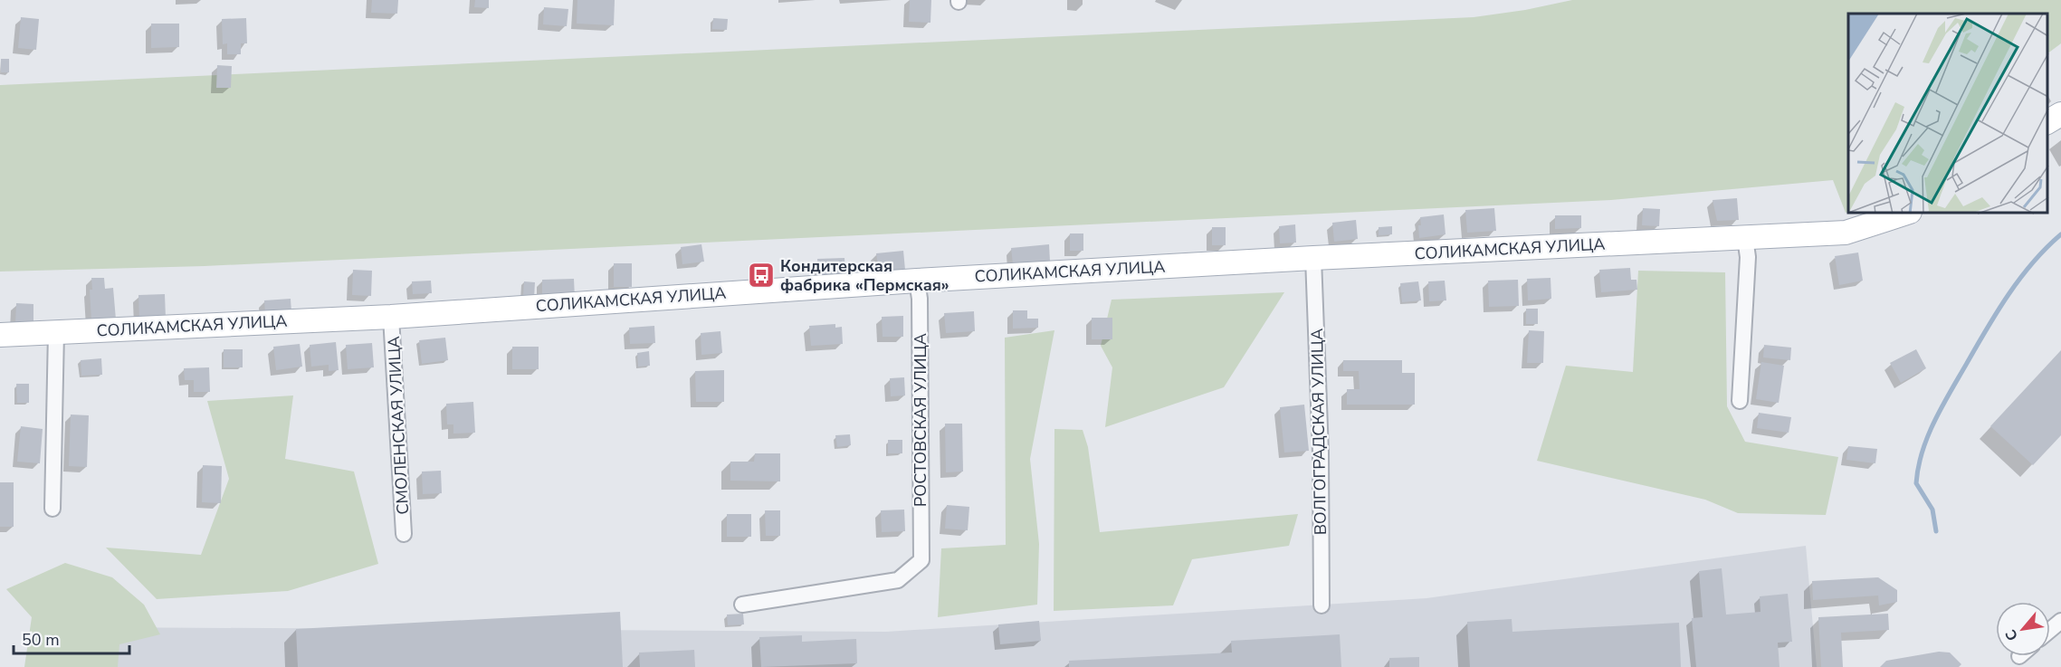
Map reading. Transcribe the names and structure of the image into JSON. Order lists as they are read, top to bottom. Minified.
{"streets":{"main road":["СОЛИКАМСКАЯ УЛИЦА"],"street":["РОСТОВСКАЯ УЛИЦА","СМОЛЕНСКАЯ УЛИЦА","ВОЛГОГРАДСКАЯ УЛИЦА"]},"crossings":[["СОЛИКАМСКАЯ УЛИЦА","РОСТОВСКАЯ УЛИЦА"],["СОЛИКАМСКАЯ УЛИЦА","СМОЛЕНСКАЯ УЛИЦА"],["СОЛИКАМСКАЯ УЛИЦА","ВОЛГОГРАДСКАЯ УЛИЦА"]],"places":{"bus stop":["Кондитерская фабрика «Пермская»"]},"scale_bar":"50 m","north":"bottom left"}
